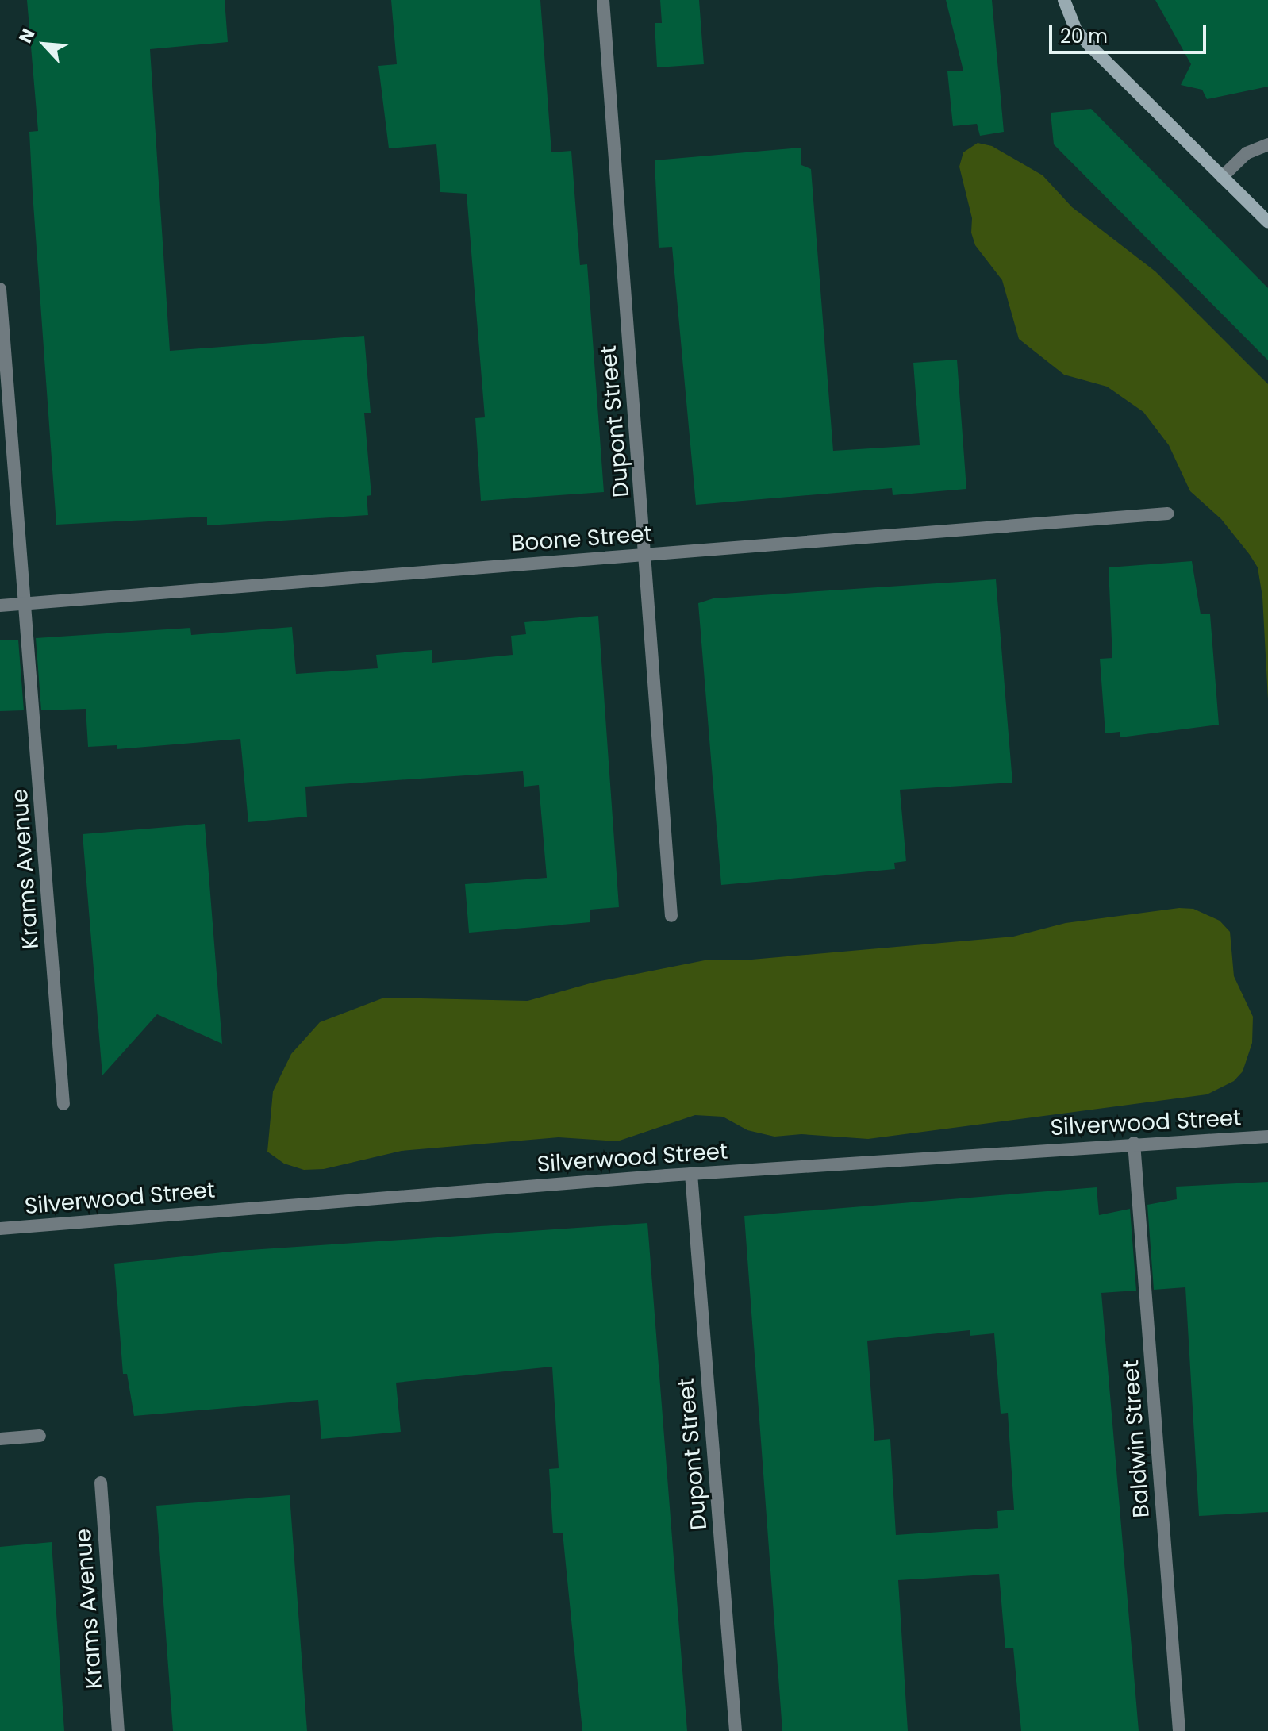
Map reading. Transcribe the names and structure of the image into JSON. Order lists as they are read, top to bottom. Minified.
{"streets":{"street":["Dupont Street","Boone Street","Krams Avenue","Silverwood Street","Baldwin Street"]},"crossings":[["Dupont Street","Boone Street"],["Dupont Street","Silverwood Street"],["Boone Street","Krams Avenue"],["Silverwood Street","Baldwin Street"]],"scale_bar":"20 m","north":"top left"}
